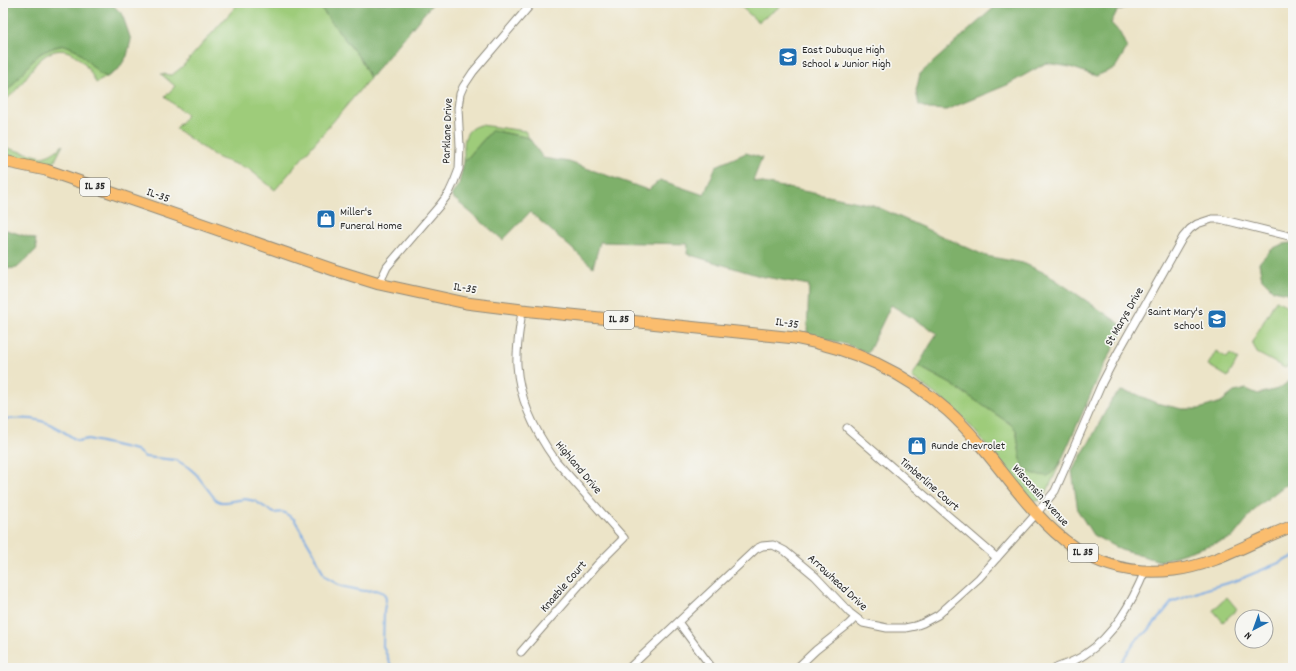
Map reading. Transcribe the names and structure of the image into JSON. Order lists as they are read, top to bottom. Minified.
{"streets":{"main road":["IL 35","IL-35","Wisconsin Avenue"],"street":["Parklane Drive","St Marys Drive","Highland Drive","Timberline Court","Arrowhead Drive","Knaeble Court"]},"crossings":[["Parklane Drive","IL-35"],["IL-35","Highland Drive"],["IL-35","Wisconsin Avenue"],["St Marys Drive","Wisconsin Avenue"],["St Marys Drive","Arrowhead Drive"],["Highland Drive","Knaeble Court"],["Timberline Court","Arrowhead Drive"],["Wisconsin Avenue","Arrowhead Drive"]],"places":{"school or university":["East Dubuque High School & Junior High","Saint Mary's School"],"shop":["Miller's Funeral Home","Runde Chevrolet"]},"north":"bottom left"}
